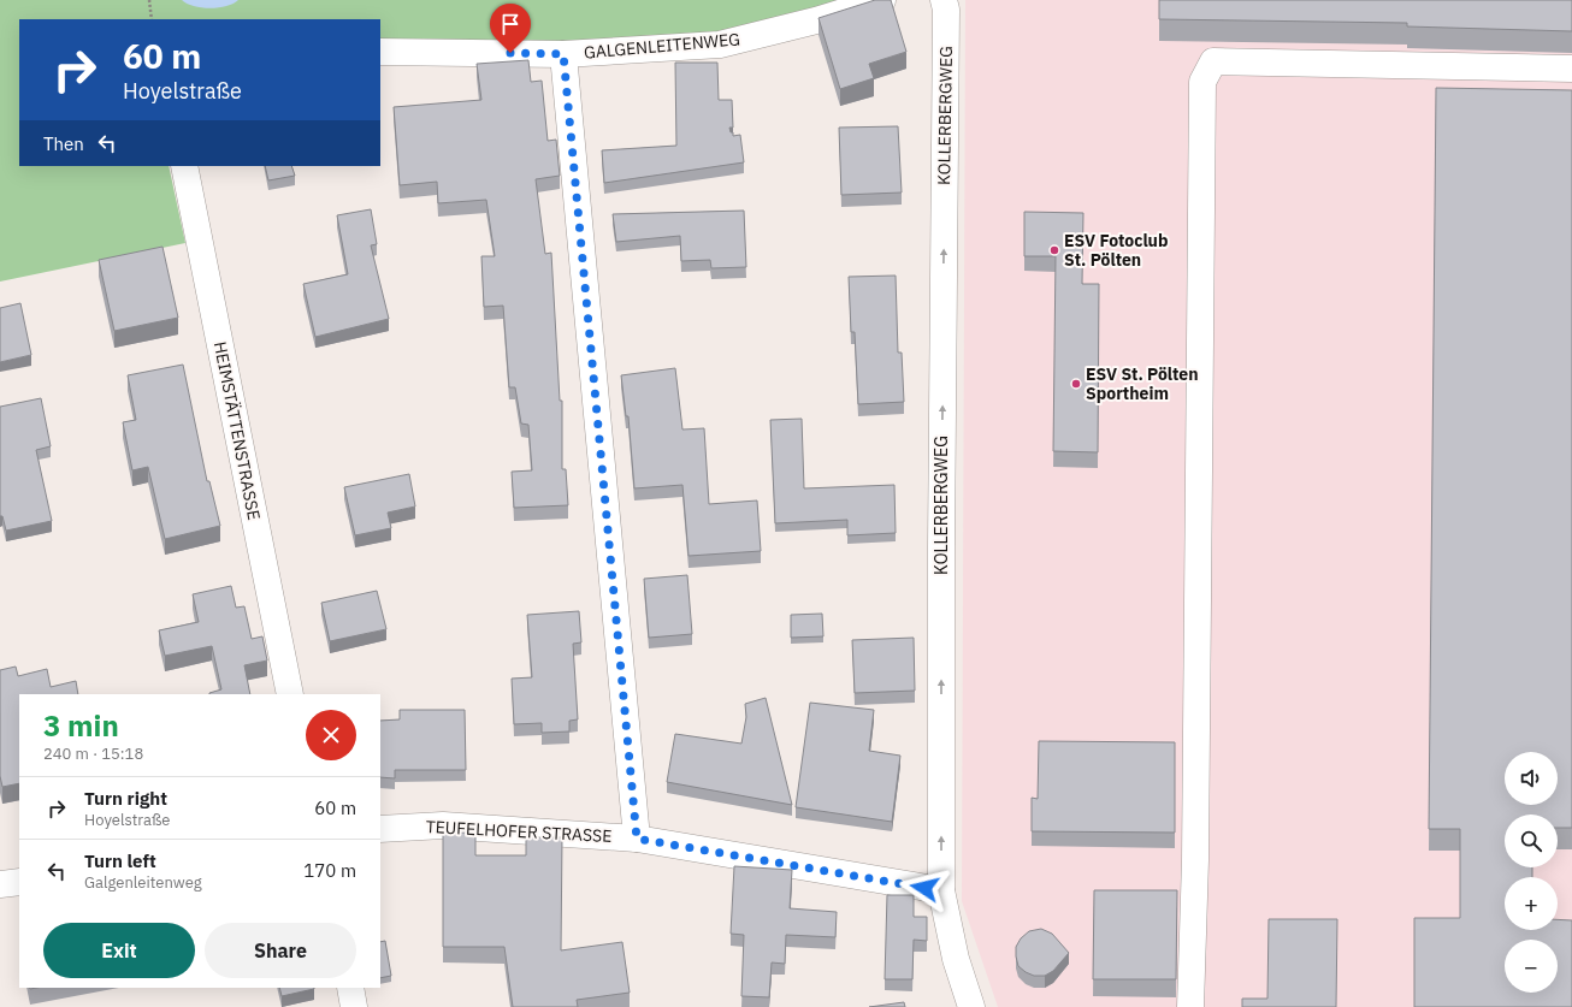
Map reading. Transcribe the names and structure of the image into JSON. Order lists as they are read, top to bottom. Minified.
{"streets":{"street":["GALGENLEITENWEG","KOLLERBERGWEG","HEIMSTÄTTENSTRASSE","TEUFELHOFER STRASSE"]},"crossings":[["KOLLERBERGWEG","TEUFELHOFER STRASSE"]],"one_way":["KOLLERBERGWEG"],"places":["ESV Fotoclub St. Pölten","ESV St. Pölten Sportheim"],"page":{"turn":["60 m","Hoyelstraße"],"then":"Then","heading":["3 min","240 m · 15:18"],"map_buttons":["+","−"],"list":[{"name":"Turn right","note":"Hoyelstraße","value":"60 m"},{"name":"Turn left","note":"Galgenleitenweg","value":"170 m"}],"buttons":["Exit","Share"]}}
